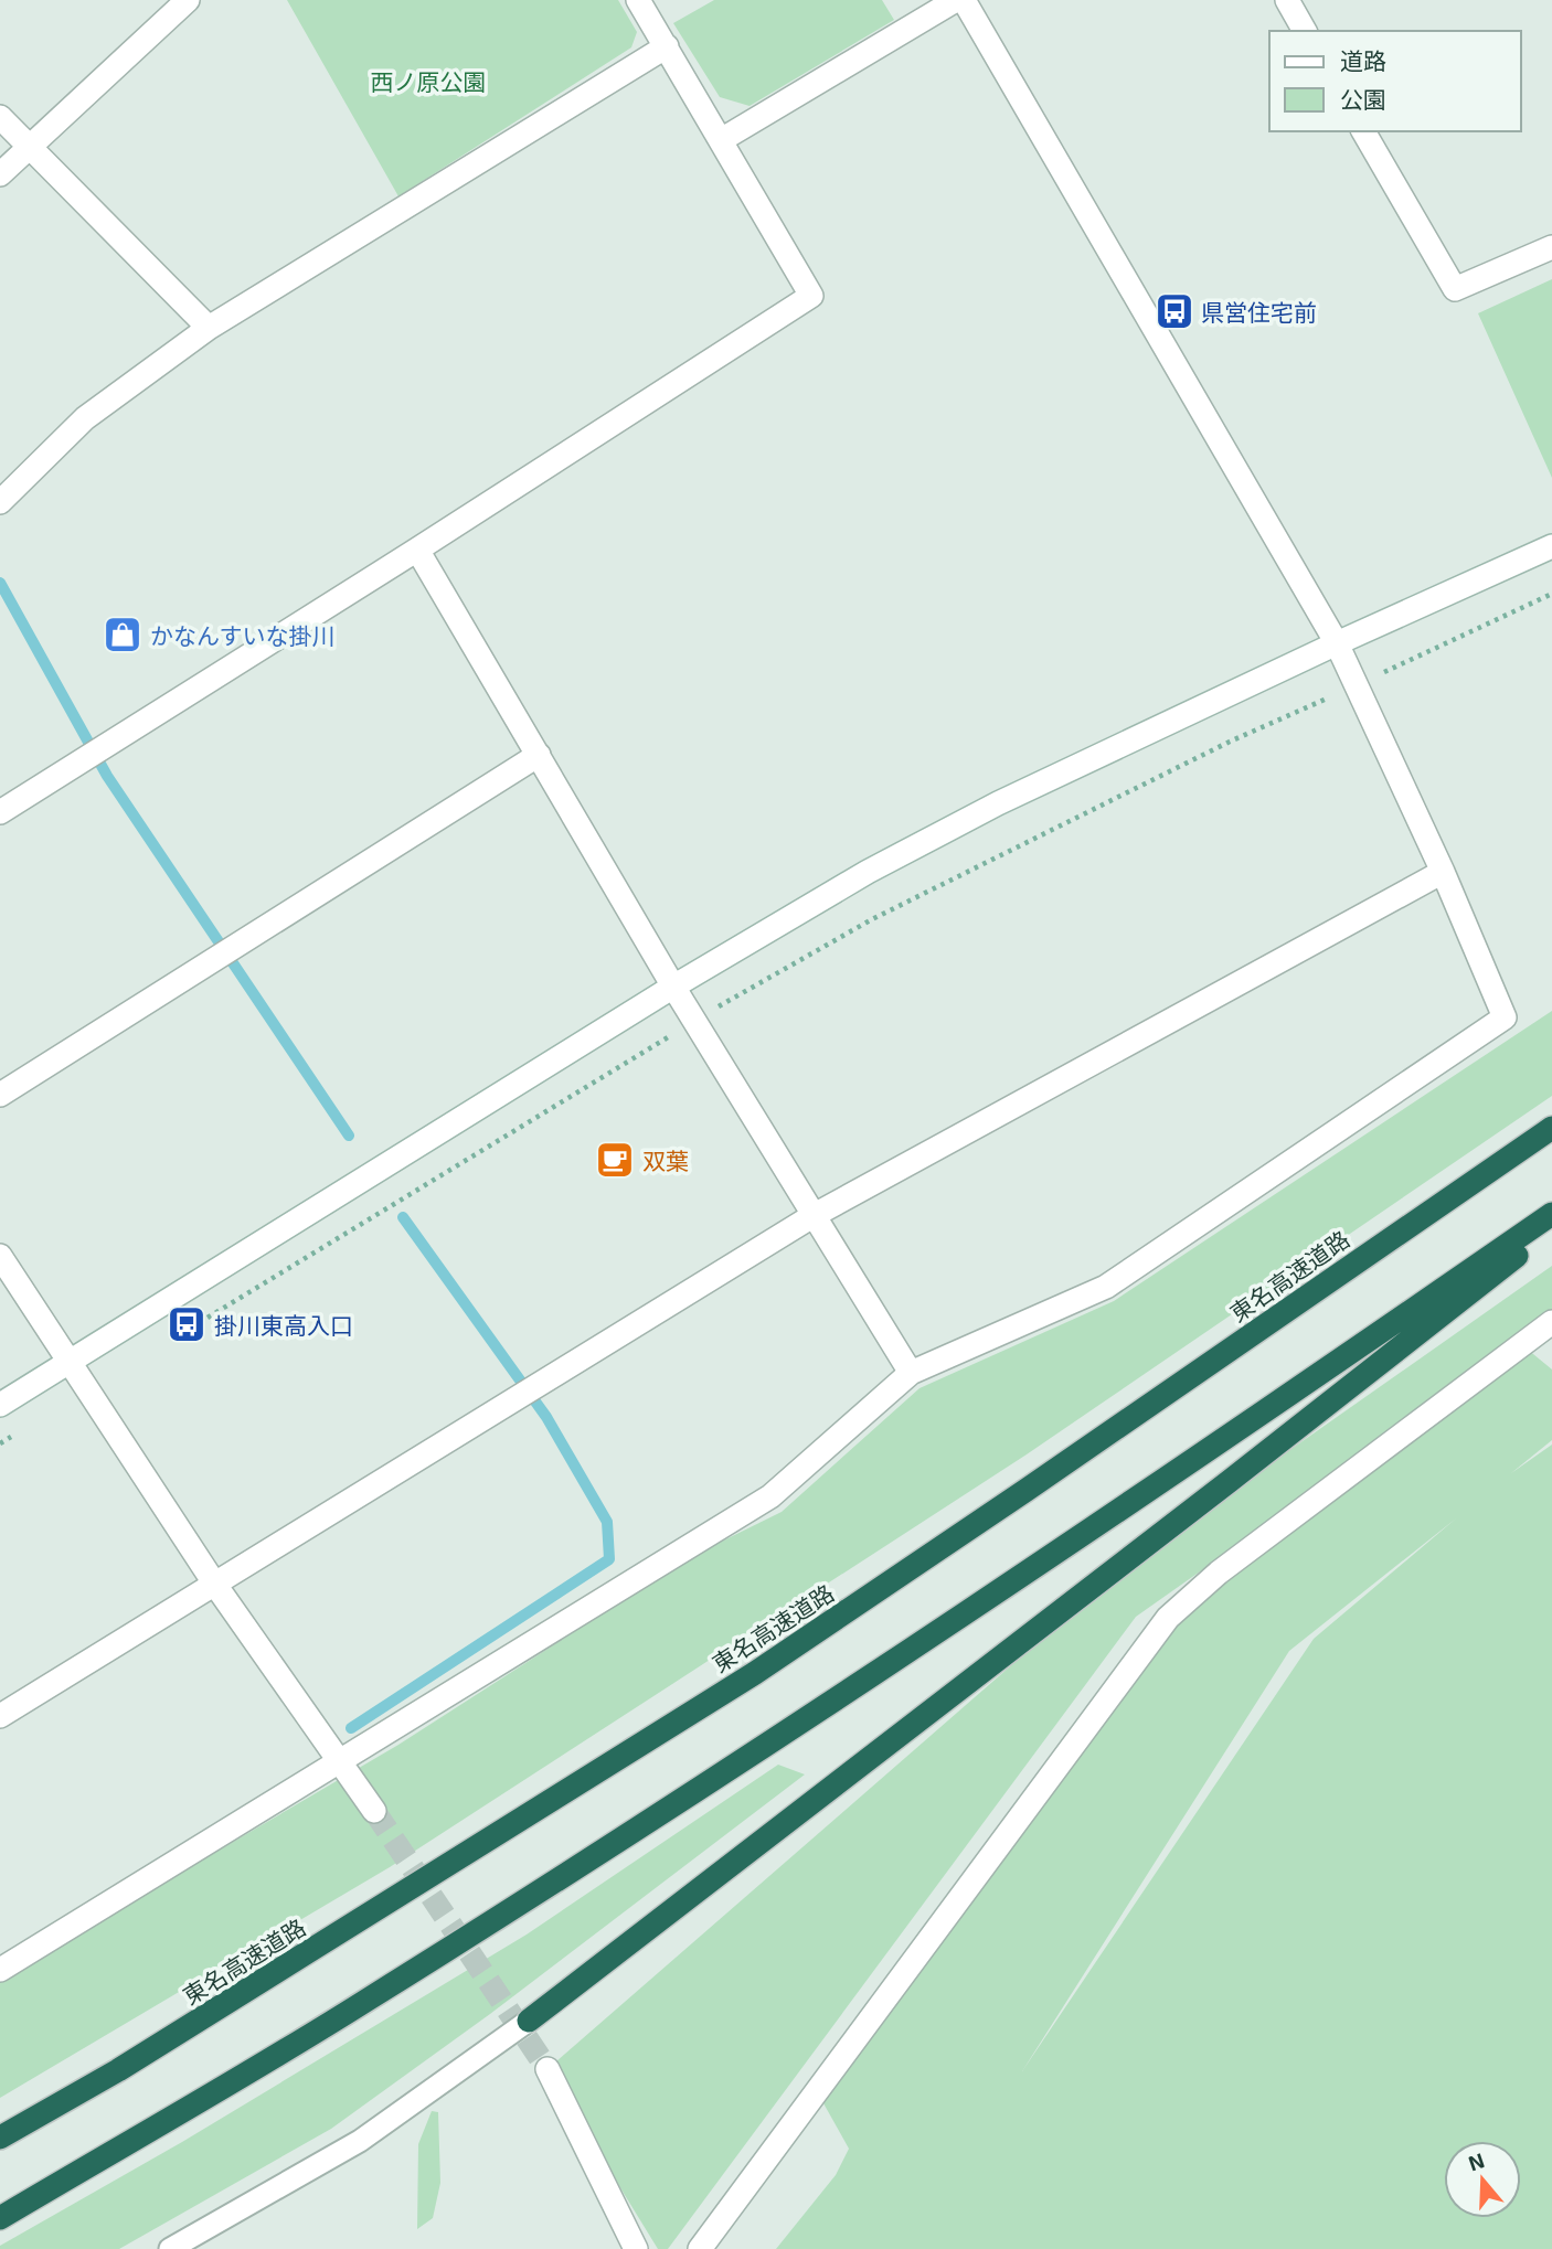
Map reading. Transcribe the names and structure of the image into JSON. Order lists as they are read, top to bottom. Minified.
{"streets":{"highway":["東名高速道路"]},"parks":["西ノ原公園"],"places":{"bus stop":["県営住宅前","掛川東高入口"],"shop":["かなんすいな掛川"],"cafe":["双葉"]},"legend":["道路","公園"],"north":"top"}
